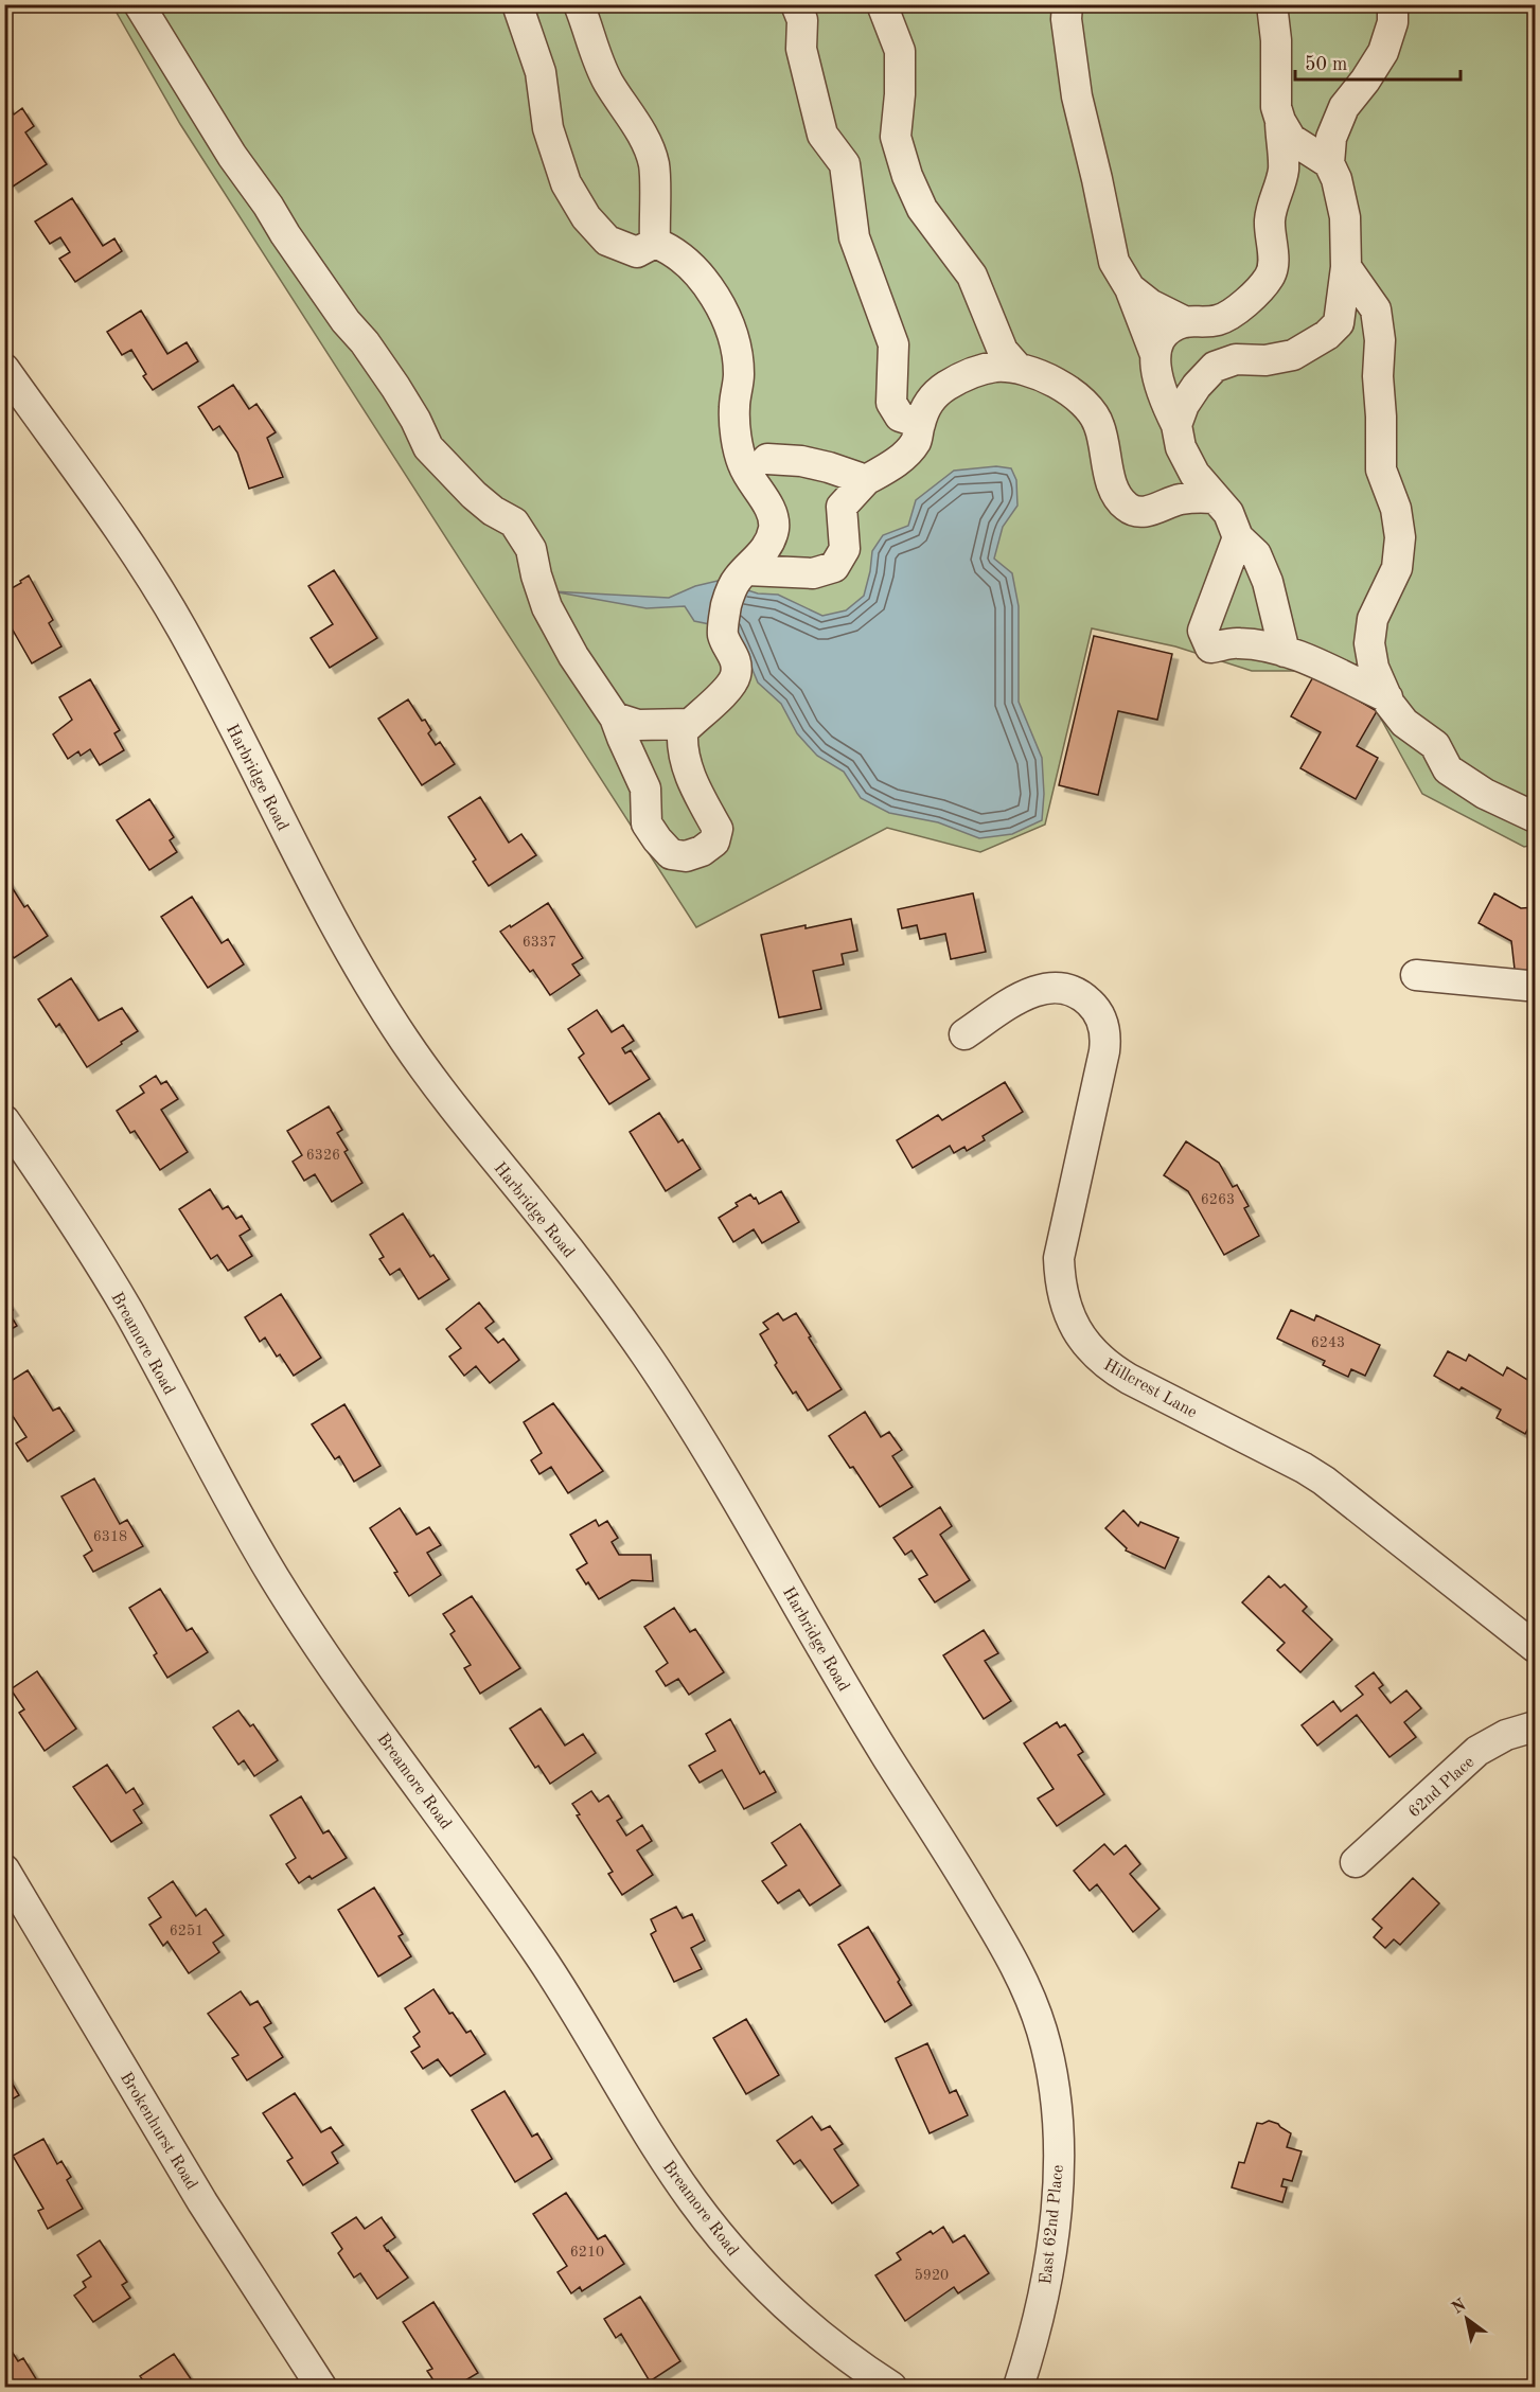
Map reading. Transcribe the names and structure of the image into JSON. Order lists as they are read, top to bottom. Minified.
{"streets":{"street":["Harbridge Road","Breamore Road","Hillcrest Lane","62nd Place","Brokenhurst Road","East 62nd Place"]},"crossings":[["Harbridge Road","East 62nd Place"]],"house_numbers":["6337","6326","6263","6243","6318","6251","6210","5920"],"scale_bar":"50 m","north":"top left"}
